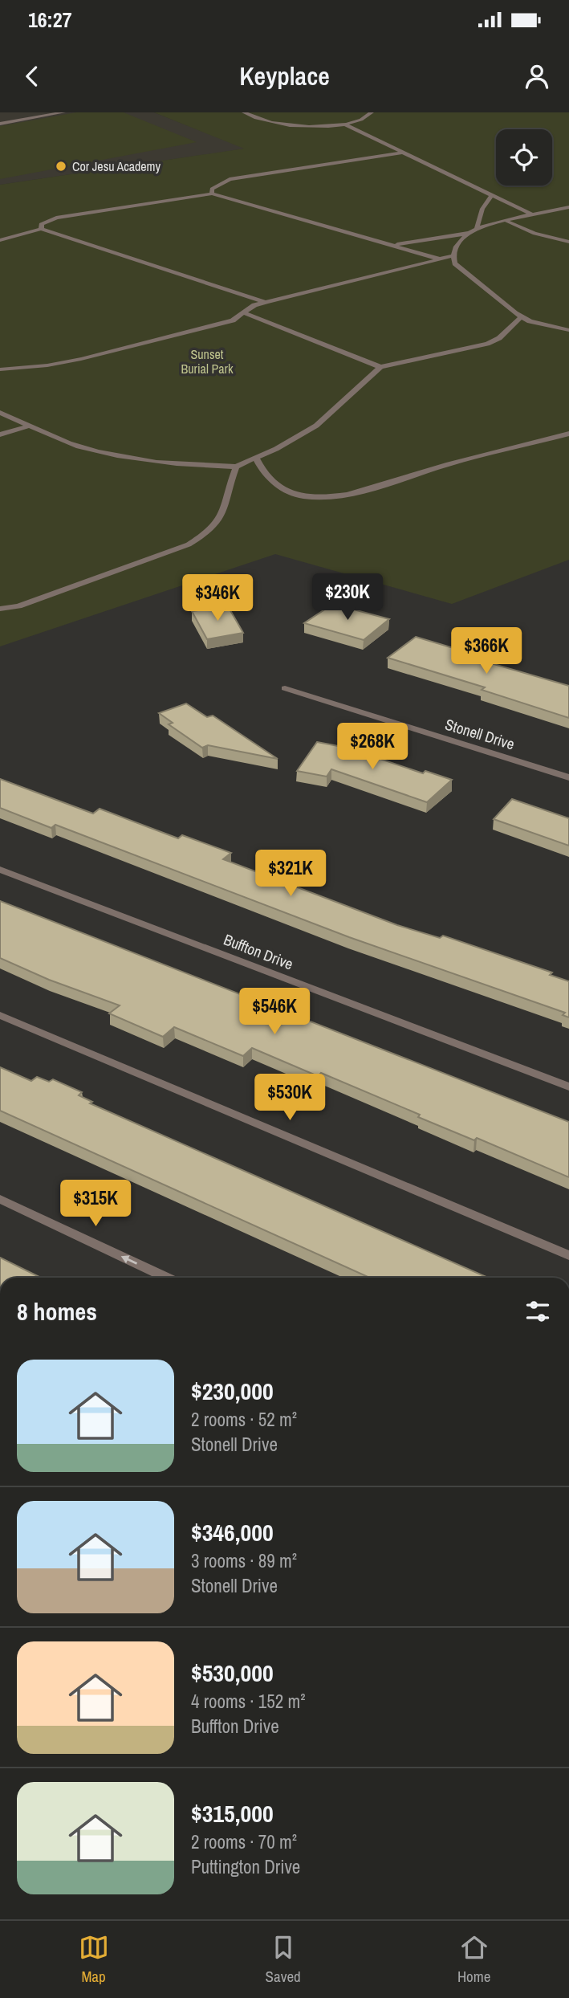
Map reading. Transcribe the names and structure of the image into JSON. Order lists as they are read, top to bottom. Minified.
{"streets":{"street":["Stonell Drive","Buffton Drive"]},"parks":["Sunset Burial Park"],"places":["Cor Jesu Academy"],"page":{"status":"16:27","header":"Keyplace","price":["$230K","$346K","$366K","$268K","$321K","$546K","$530K","$315K"],"heading":"8 homes","list":[{"name":"$230,000","note":"2 rooms · 52 m² · Stonell Drive"},{"name":"$346,000","note":"3 rooms · 89 m² · Stonell Drive"},{"name":"$530,000","note":"4 rooms · 152 m² · Buffton Drive"},{"name":"$315,000","note":"2 rooms · 70 m² · Puttington Drive"}],"tabs":["Map","Saved","Home"]}}
